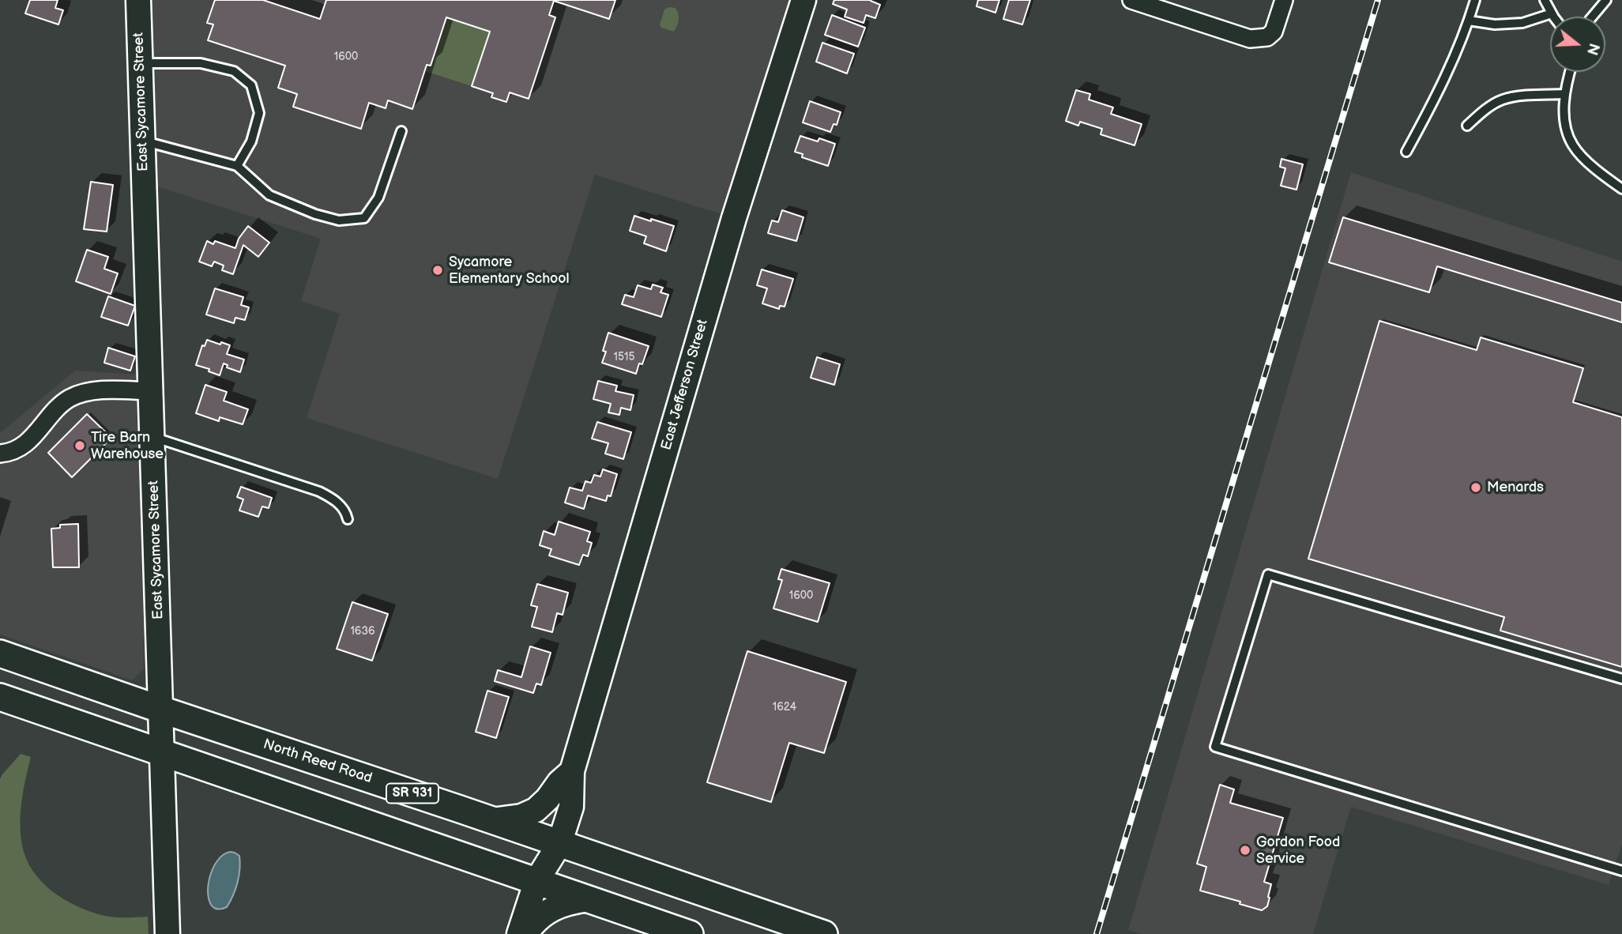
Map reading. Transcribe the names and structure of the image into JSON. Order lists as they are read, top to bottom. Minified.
{"streets":{"main road":["North Reed Road","SR 931"],"street":["East Sycamore Street","East Jefferson Street"]},"crossings":[["East Sycamore Street","North Reed Road"],["East Jefferson Street","North Reed Road"]],"places":["Sycamore Elementary School","Tire Barn Warehouse","Menards","Gordon Food Service"],"house_numbers":["1600","1515","1600","1636","1624"],"north":"right"}
